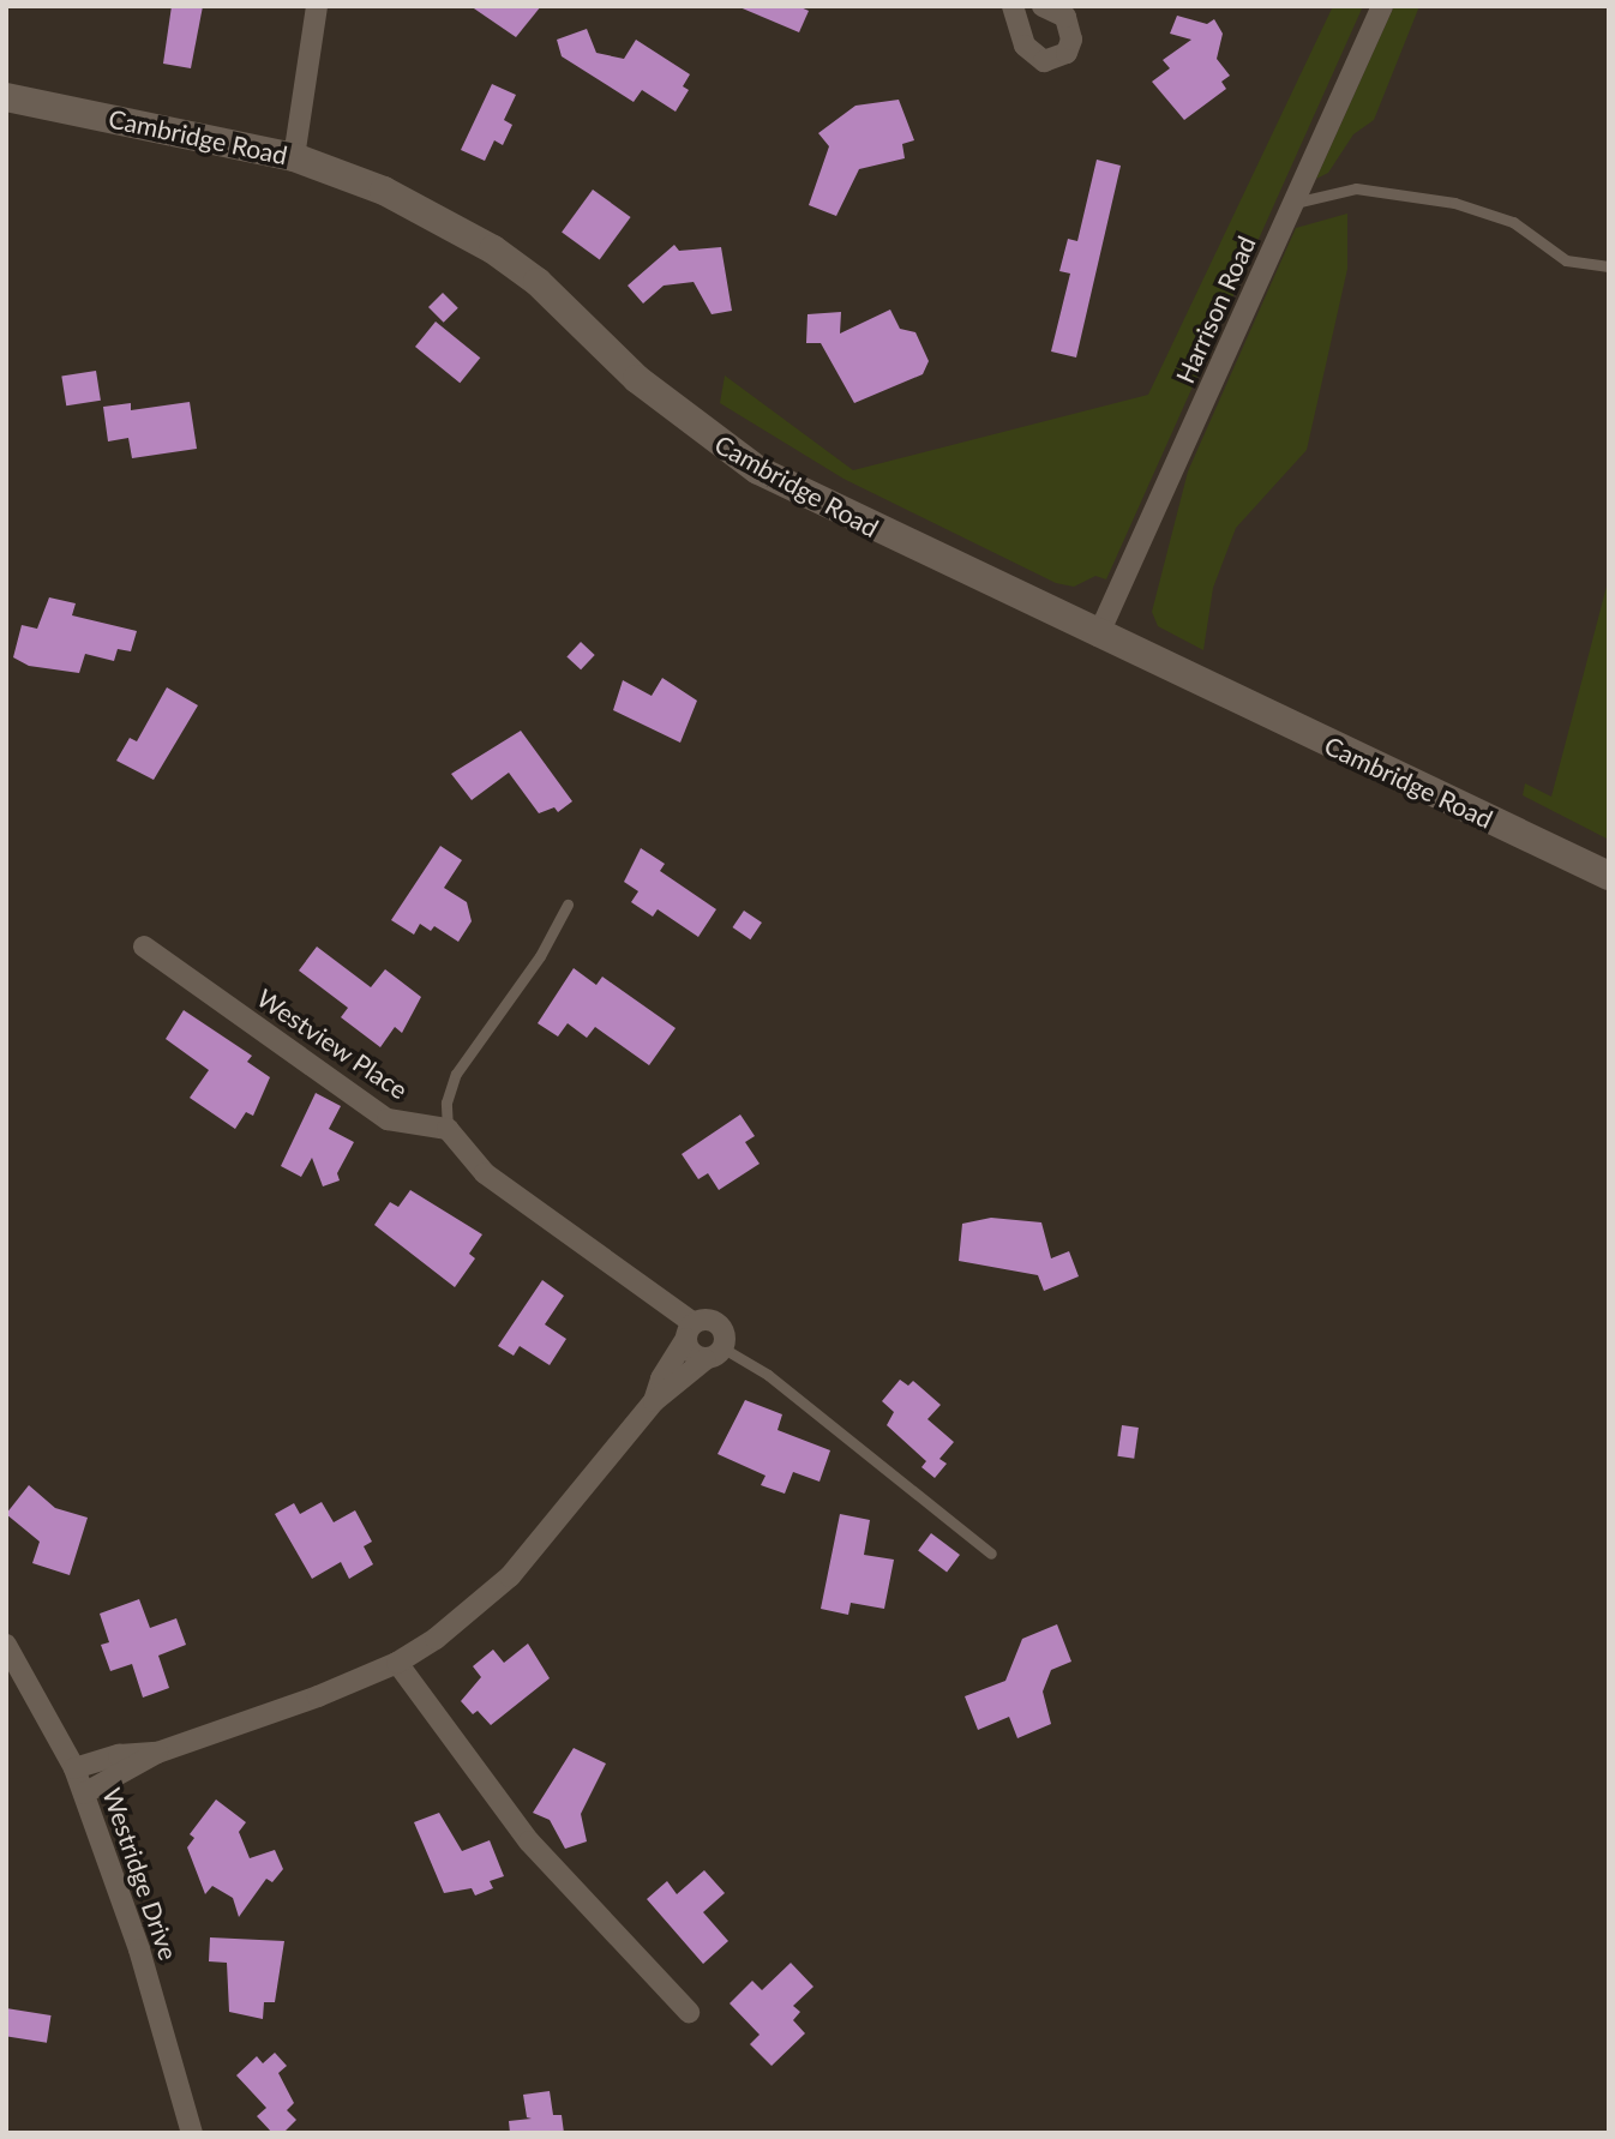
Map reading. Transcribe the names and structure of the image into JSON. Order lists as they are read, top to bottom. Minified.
{"streets":{"main road":["Cambridge Road"],"street":["Harrison Road","Westview Place","Westridge Drive"]},"crossings":[["Cambridge Road","Harrison Road"]]}
